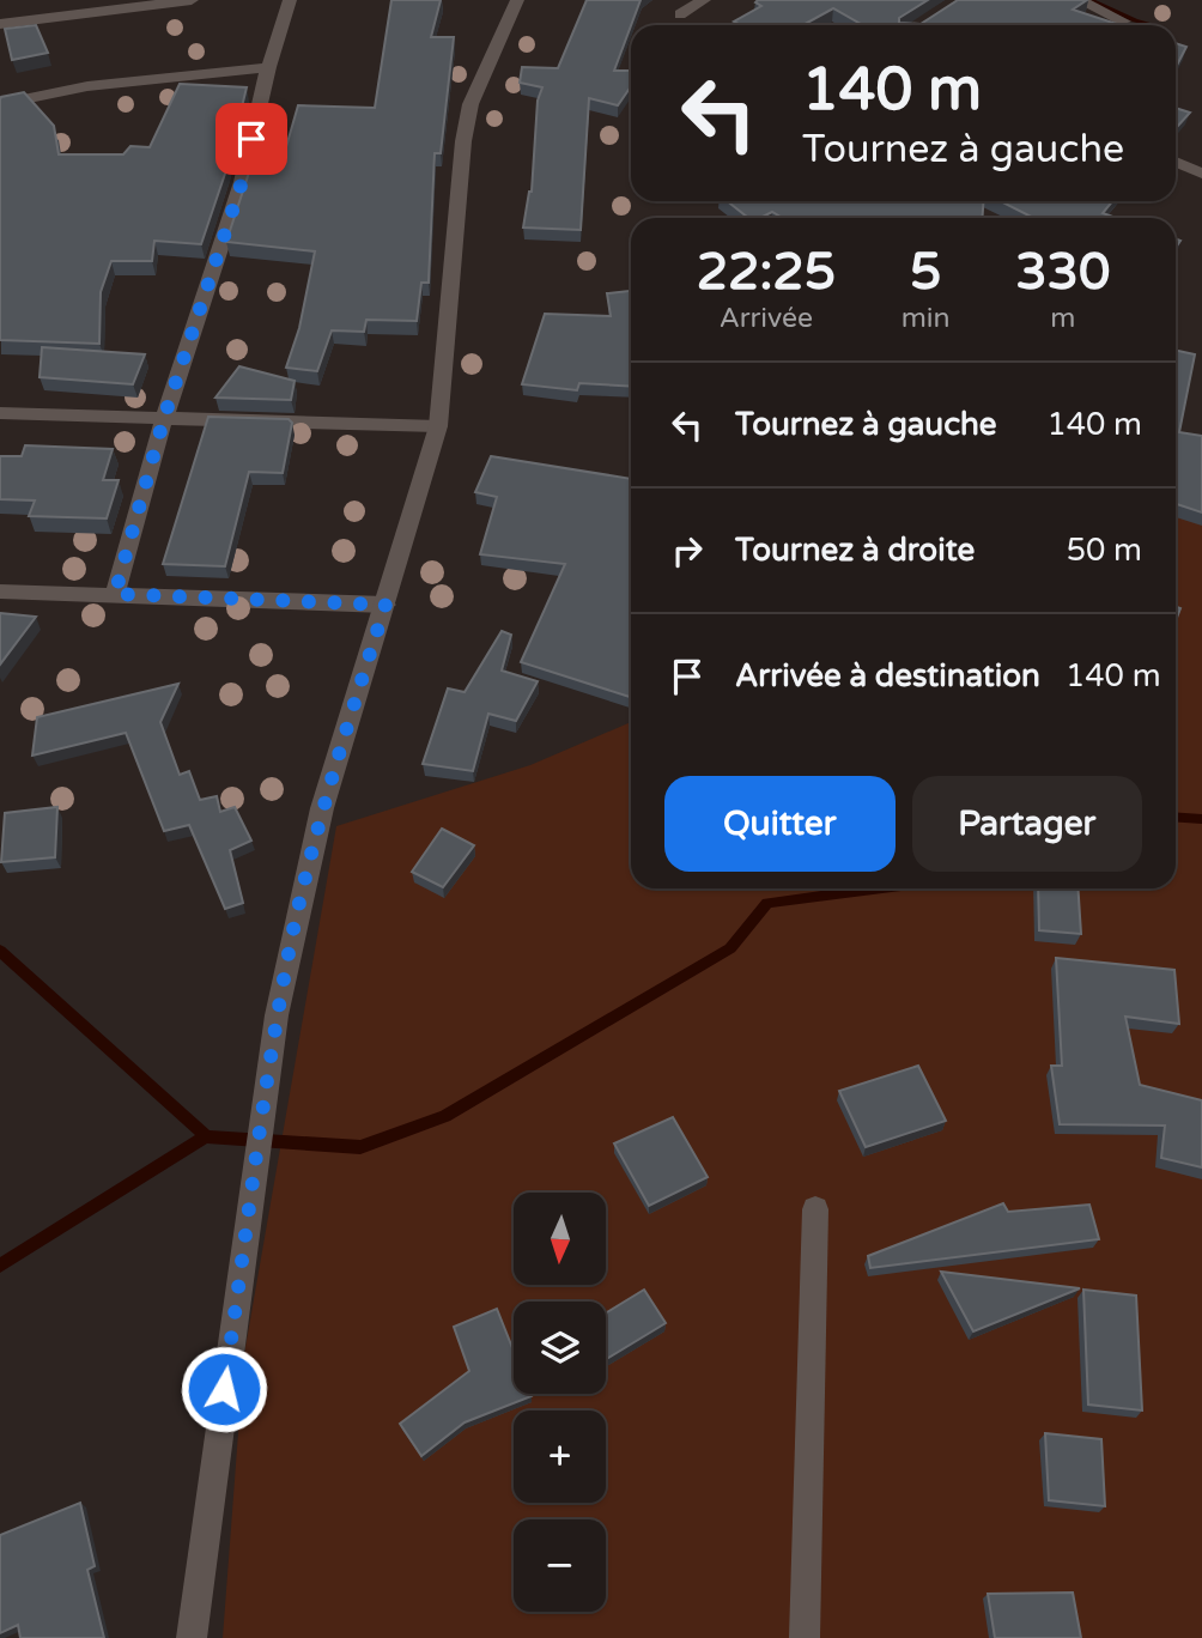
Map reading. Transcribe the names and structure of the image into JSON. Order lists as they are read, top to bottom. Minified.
{"north":"bottom","page":{"turn":["140 m","Tournez à gauche"],"eta":["22:25","Arrivée","5","min","330","m"],"list":[{"name":"Tournez à gauche","value":"140 m"},{"name":"Tournez à droite","value":"50 m"},{"name":"Arrivée à destination","value":"140 m"}],"buttons":["Quitter","Partager"],"map_buttons":["+","−"]}}
